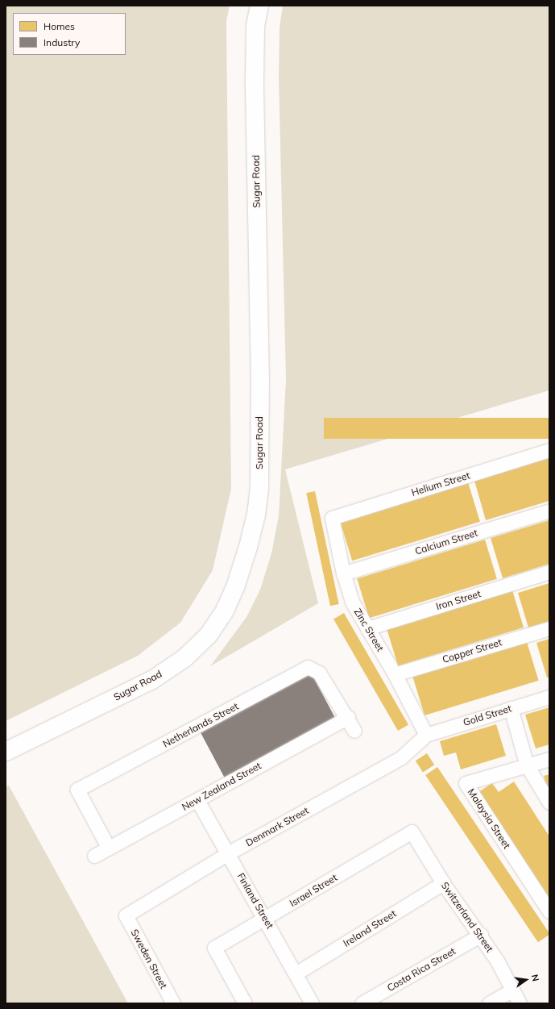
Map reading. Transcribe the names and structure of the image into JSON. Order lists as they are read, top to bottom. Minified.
{"streets":{"main road":["Sugar Road"],"street":["Helium Street","Calcium Street","Iron Street","Zinc Street","Copper Street","Gold Street","Netherlands Street","New Zealand Street","Malaysia Street","Denmark Street","Israel Street","Finland Street","Switzerland Street","Ireland Street","Sweden Street","Costa Rica Street"]},"crossings":[["Helium Street","Zinc Street"],["Calcium Street","Zinc Street"],["Iron Street","Zinc Street"],["Zinc Street","Copper Street"],["Zinc Street","Gold Street"],["Zinc Street","Denmark Street"],["Gold Street","Denmark Street"],["Netherlands Street","New Zealand Street"],["New Zealand Street","Finland Street"],["Denmark Street","Finland Street"],["Denmark Street","Sweden Street"],["Israel Street","Finland Street"],["Israel Street","Switzerland Street"],["Finland Street","Ireland Street"],["Switzerland Street","Ireland Street"],["Switzerland Street","Costa Rica Street"]],"legend":["Homes","Industry"],"north":"right"}
